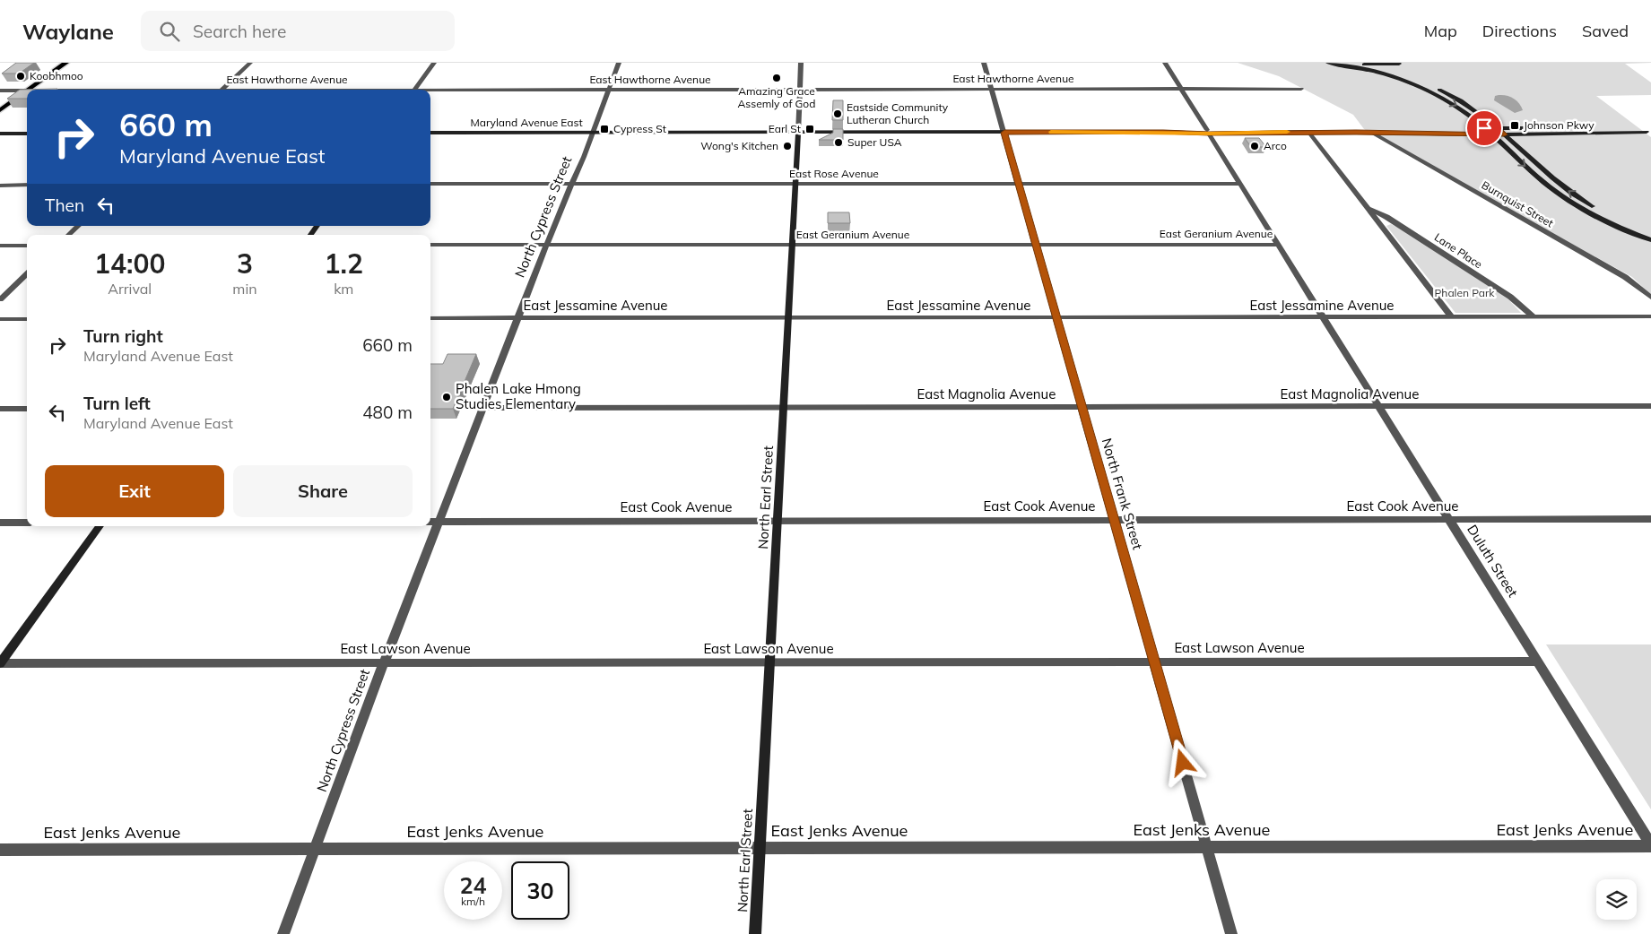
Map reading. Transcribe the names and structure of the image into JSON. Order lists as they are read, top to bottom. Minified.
{"streets":{"street":["East Hawthorne Avenue","Maryland Avenue East","East Rose Avenue","Burnquist Street","North Cypress Street","East Geranium Avenue","Lane Place","East Jessamine Avenue","East Magnolia Avenue","North Frank Street","North Earl Street","East Cook Avenue","Duluth Street","East Lawson Avenue","East Jenks Avenue"]},"crossings":[["East Hawthorne Avenue","North Cypress Street"],["East Hawthorne Avenue","North Frank Street"],["East Hawthorne Avenue","North Earl Street"],["East Hawthorne Avenue","Duluth Street"],["Maryland Avenue East","Burnquist Street"],["Maryland Avenue East","North Cypress Street"],["Maryland Avenue East","Lane Place"],["Maryland Avenue East","North Frank Street"],["Maryland Avenue East","North Earl Street"],["Maryland Avenue East","Duluth Street"],["East Rose Avenue","North Cypress Street"],["East Rose Avenue","North Frank Street"],["East Rose Avenue","North Earl Street"],["East Rose Avenue","Duluth Street"],["North Cypress Street","East Geranium Avenue"],["North Cypress Street","East Jessamine Avenue"],["North Cypress Street","East Magnolia Avenue"],["North Cypress Street","East Cook Avenue"],["North Cypress Street","East Lawson Avenue"],["North Cypress Street","East Jenks Avenue"],["East Geranium Avenue","North Frank Street"],["East Geranium Avenue","North Earl Street"],["East Geranium Avenue","Duluth Street"],["Lane Place","East Jessamine Avenue"],["East Jessamine Avenue","North Frank Street"],["East Jessamine Avenue","North Earl Street"],["East Jessamine Avenue","Duluth Street"],["East Magnolia Avenue","North Frank Street"],["East Magnolia Avenue","North Earl Street"],["East Magnolia Avenue","Duluth Street"],["North Frank Street","East Cook Avenue"],["North Frank Street","East Lawson Avenue"],["North Frank Street","East Jenks Avenue"],["North Earl Street","East Cook Avenue"],["North Earl Street","East Lawson Avenue"],["North Earl Street","East Jenks Avenue"],["East Cook Avenue","Duluth Street"],["Duluth Street","East Lawson Avenue"],["Duluth Street","East Jenks Avenue"]],"parks":["Phalen Park"],"places":{"other":["Koobhmoo","Amazing Grace Assemly of God","Eastside Community Lutheran Church","Super USA","Wong's Kitchen","Arco","Phalen Lake Hmong Studies Elementary"],"transit":["Johnson Pkwy","Cypress St","Earl St"]},"page":{"header":"Waylane","search":"Search here","nav":["Map","Directions","Saved"],"turn":["660 m","Maryland Avenue East"],"then":"Then","eta":["14:00","Arrival","3","min","1.2","km"],"list":[{"name":"Turn right","note":"Maryland Avenue East","value":"660 m"},{"name":"Turn left","note":"Maryland Avenue East","value":"480 m"}],"buttons":["Exit","Share"],"speed":"24 km/h","limit":"30"}}
